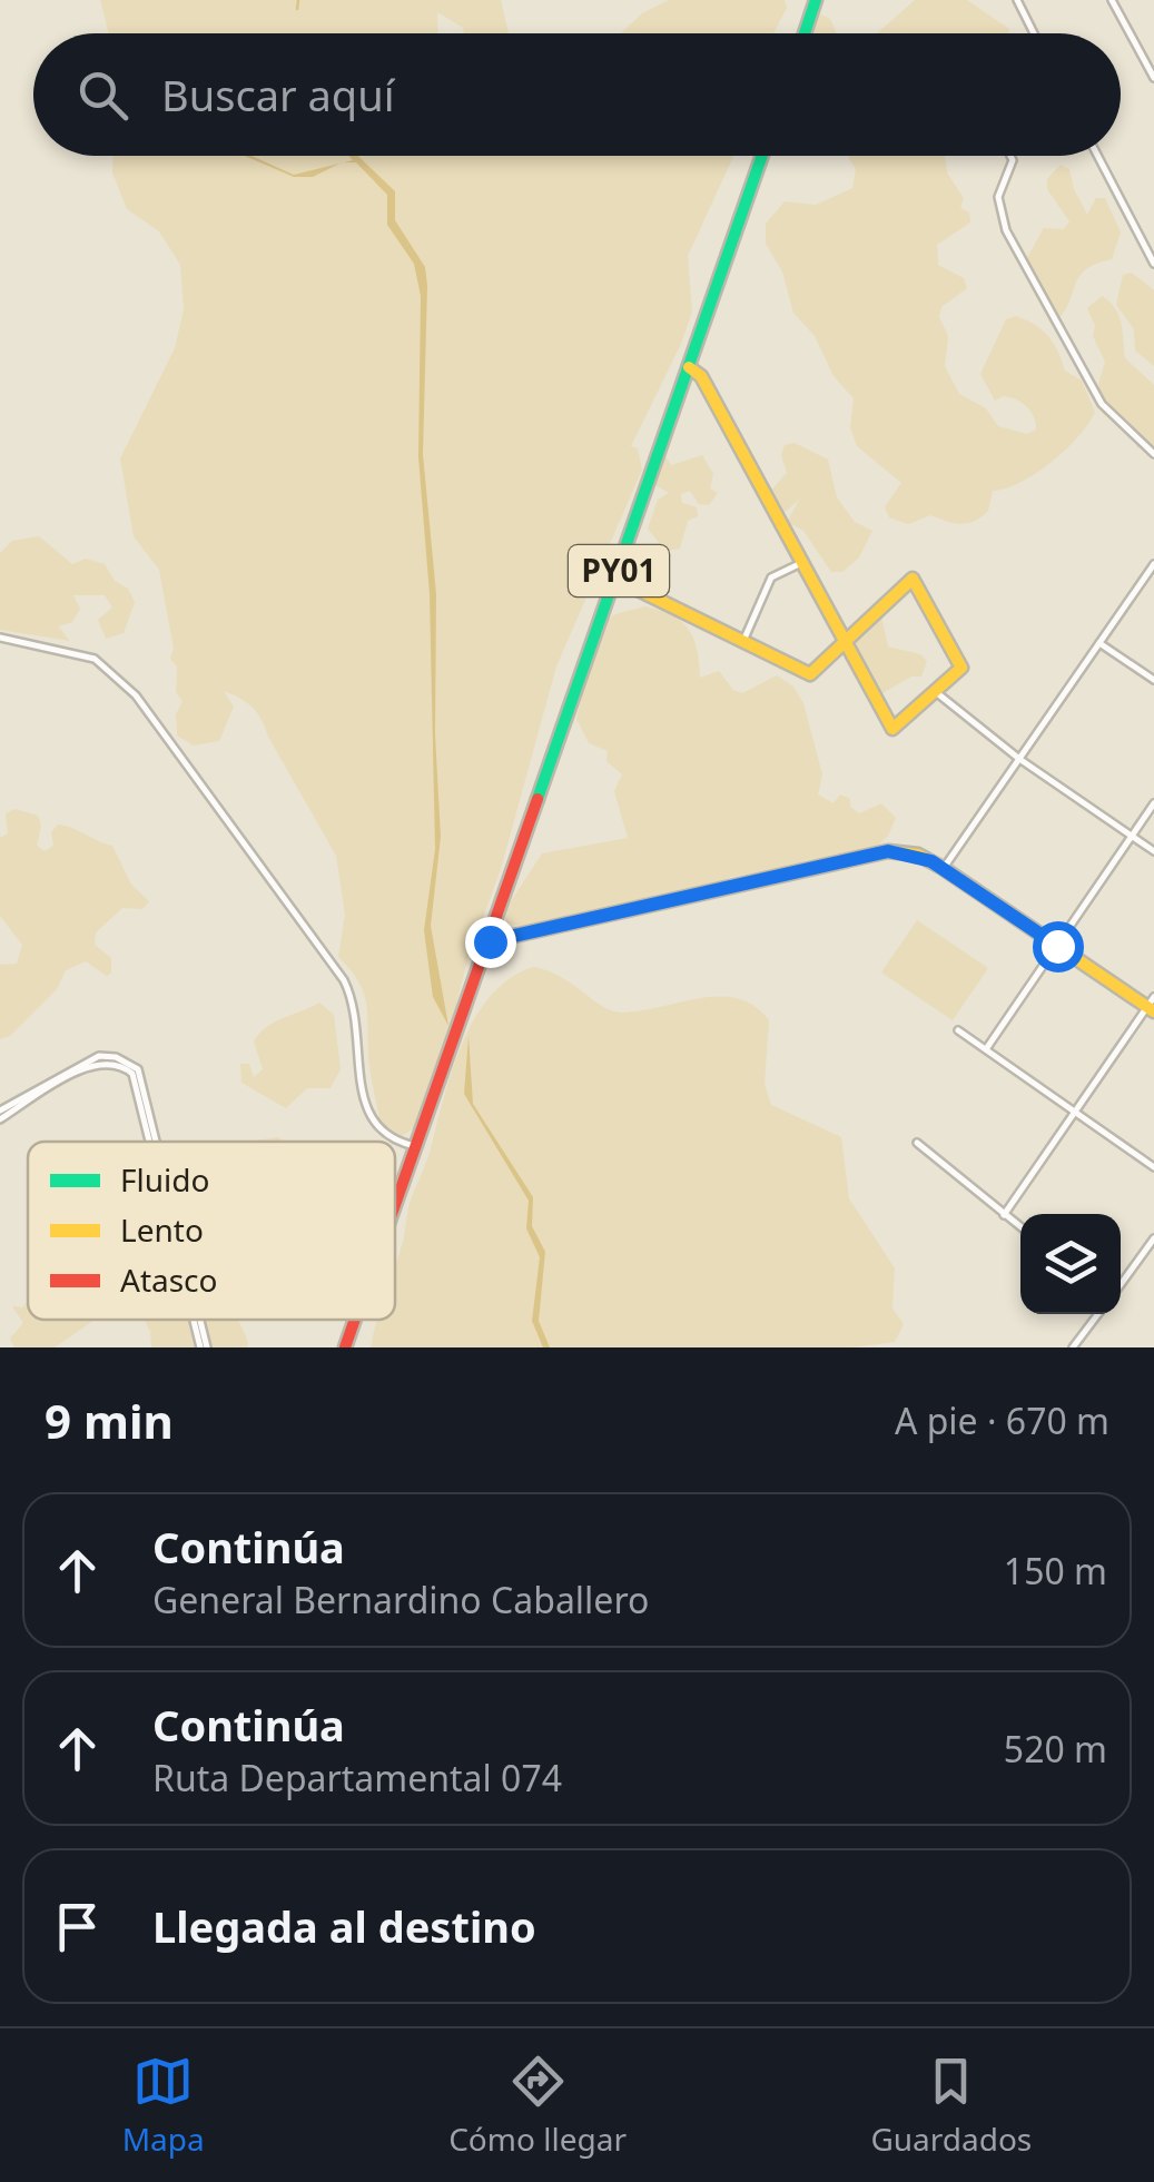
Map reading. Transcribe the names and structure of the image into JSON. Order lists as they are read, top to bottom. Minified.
{"streets":{"main road":["PY01"]},"legend":["Fluido","Lento","Atasco"],"page":{"search":"Buscar aquí","heading":["9 min","A pie · 670 m"],"list":[["Continúa","General Bernardino Caballero","150 m"],["Continúa","Ruta Departamental 074","520 m"],"Llegada al destino"],"nav":["Mapa","Cómo llegar","Guardados"]}}
